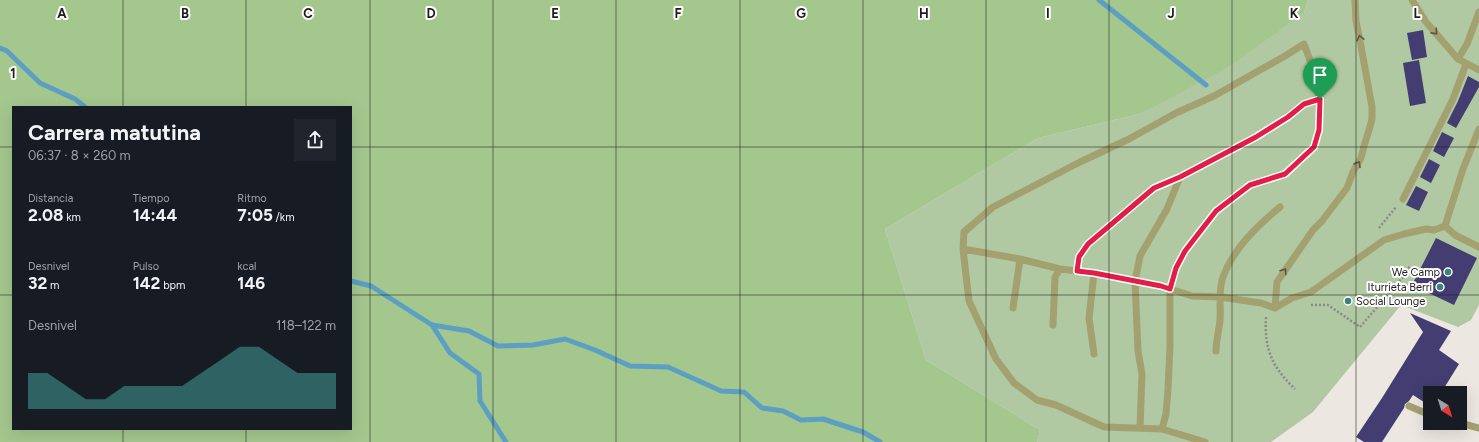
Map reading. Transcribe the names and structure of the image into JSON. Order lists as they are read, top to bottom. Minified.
{"places":["We Camp","Iturrieta Berri","Social Lounge"],"north":"bottom right","page":{"heading":["Carrera matutina","06:37 · 8 × 260 m"],"stats":[["Distancia","2.08 km"],["Tiempo","14:44"],["Ritmo","7:05 /km"],["Desnivel","32 m"],["Pulso","142 bpm"],["kcal","146"]],"chart":["Desnivel","118–122 m"]},"grid":{"columns":["A","B","C","D","E","F","G","H","I","J","K","L"],"rows":["1"]}}
